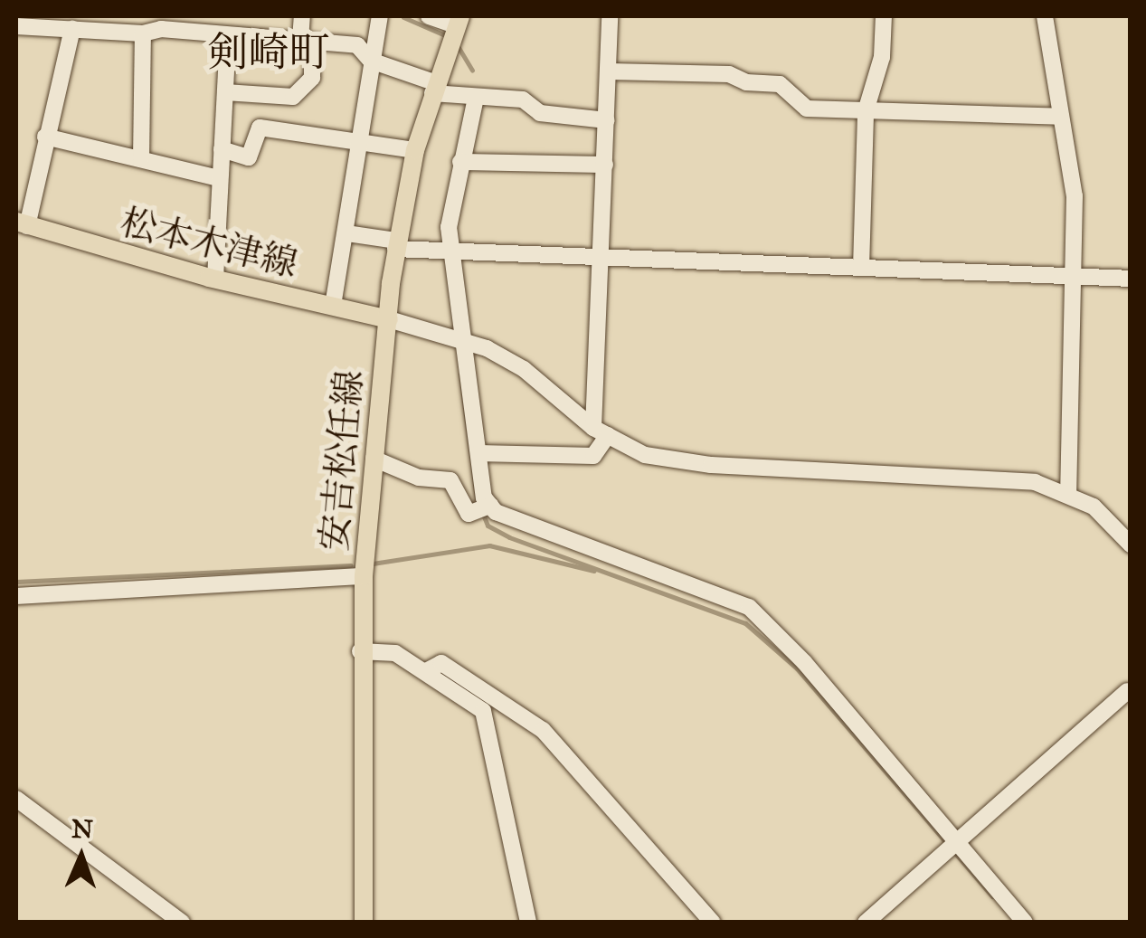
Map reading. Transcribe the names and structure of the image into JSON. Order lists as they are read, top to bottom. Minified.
{"streets":{"main road":["松本木津線","安吉松任線"]},"crossings":[["松本木津線","安吉松任線"]],"districts":["剣崎町"],"north":"top"}
